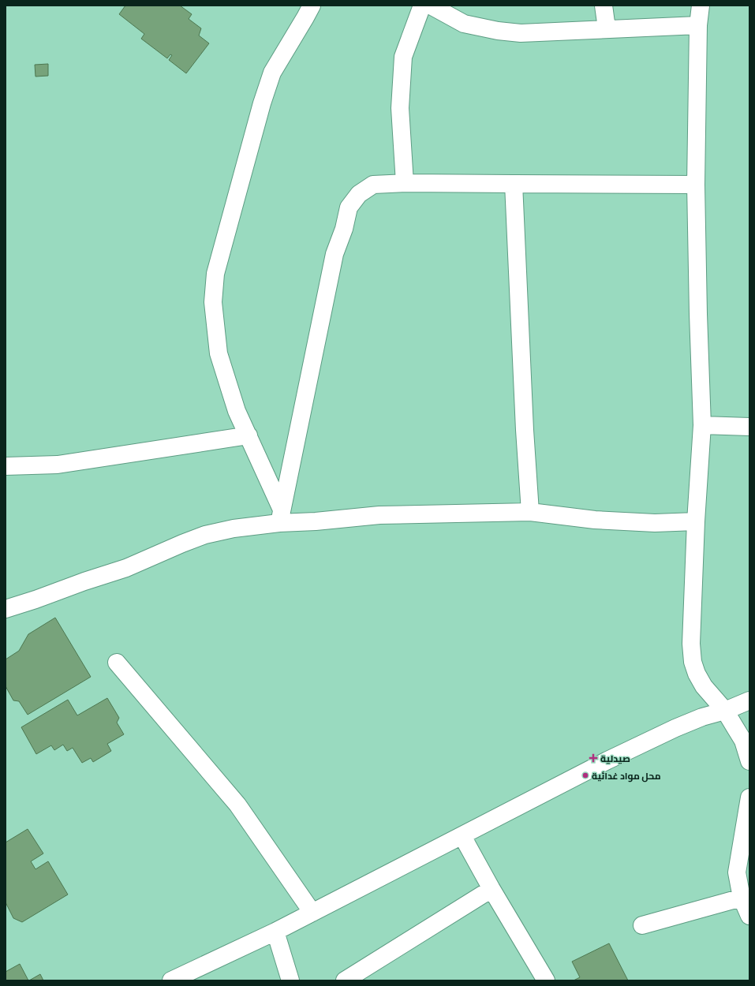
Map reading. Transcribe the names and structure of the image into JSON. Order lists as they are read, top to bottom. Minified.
{"places":{"health":["صيدلية"],"other":["محل مواد غدائية"]}}
